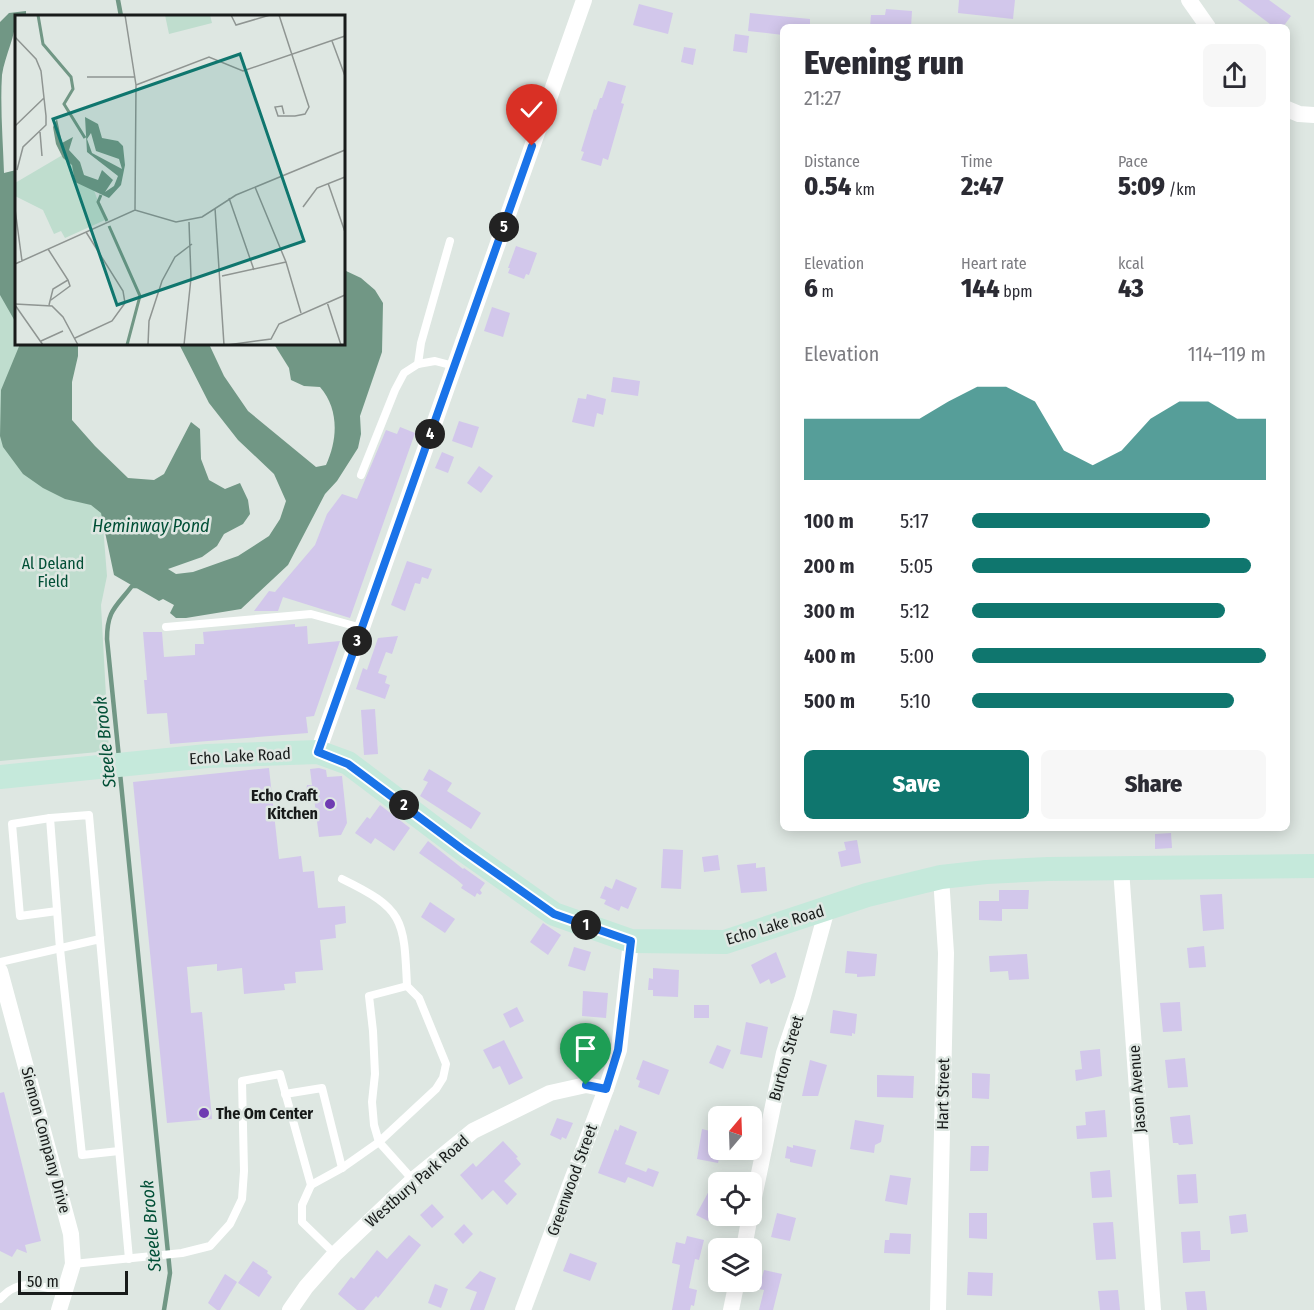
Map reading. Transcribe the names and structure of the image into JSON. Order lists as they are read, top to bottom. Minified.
{"streets":{"main road":["Echo Lake Road"],"street":["Burton Street","Jason Avenue","Hart Street","Siemon Company Drive","Greenwood Street","Westbury Park Road"]},"crossings":[["Echo Lake Road","Burton Street"],["Echo Lake Road","Jason Avenue"],["Echo Lake Road","Hart Street"],["Echo Lake Road","Greenwood Street"],["Greenwood Street","Westbury Park Road"]],"water":["Heminway Pond","Steele Brook"],"parks":["Al Deland Field"],"places":["Echo Craft Kitchen","The Om Center"],"scale_bar":"50 m","north":"top","page":{"heading":["Evening run","21:27"],"stats":[["Distance","0.54 km"],["Time","2:47"],["Pace","5:09 /km"],["Elevation","6 m"],["Heart rate","144 bpm"],["kcal","43"]],"pins":["5","4","3","2","1"],"chart":["Elevation","114–119 m"],"list":[{"name":"100 m","note":"5:17"},{"name":"200 m","note":"5:05"},{"name":"300 m","note":"5:12"},{"name":"400 m","note":"5:00"},{"name":"500 m","note":"5:10"}],"buttons":["Save","Share"],"scale":"50 m"}}
